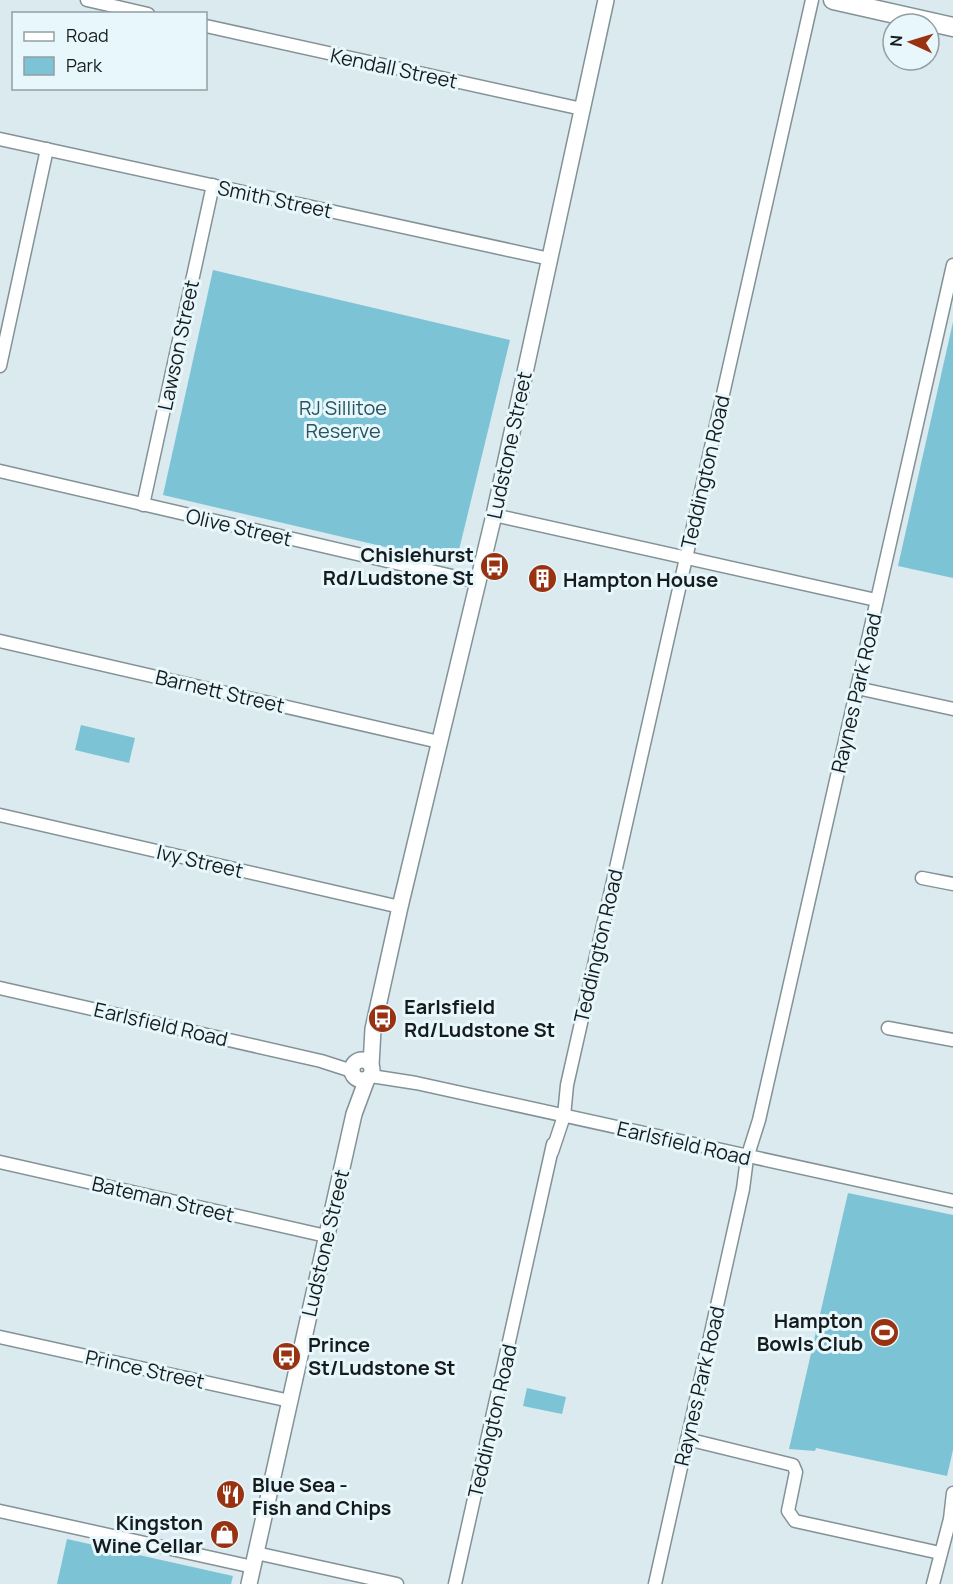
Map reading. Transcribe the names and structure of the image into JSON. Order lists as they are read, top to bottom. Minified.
{"streets":{"street":["Kendall Street","Smith Street","Lawson Street","Ludstone Street","Teddington Road","Olive Street","Barnett Street","Raynes Park Road","Ivy Street","Earlsfield Road","Bateman Street","Prince Street"]},"crossings":[["Kendall Street","Ludstone Street"],["Smith Street","Lawson Street"],["Smith Street","Ludstone Street"],["Lawson Street","Olive Street"],["Ludstone Street","Olive Street"],["Ludstone Street","Barnett Street"],["Ludstone Street","Ivy Street"],["Ludstone Street","Earlsfield Road"],["Ludstone Street","Bateman Street"],["Ludstone Street","Prince Street"],["Teddington Road","Earlsfield Road"],["Raynes Park Road","Earlsfield Road"]],"parks":["RJ Sillitoe Reserve"],"places":{"bus stop":["Chislehurst Rd/Ludstone St","Earlsfield Rd/Ludstone St","Prince St/Ludstone St"],"building":["Hampton House"],"sports":["Hampton Bowls Club"],"restaurant":["Blue Sea - Fish and Chips"],"shop":["Kingston Wine Cellar"]},"legend":["Road","Park"],"north":"left"}
